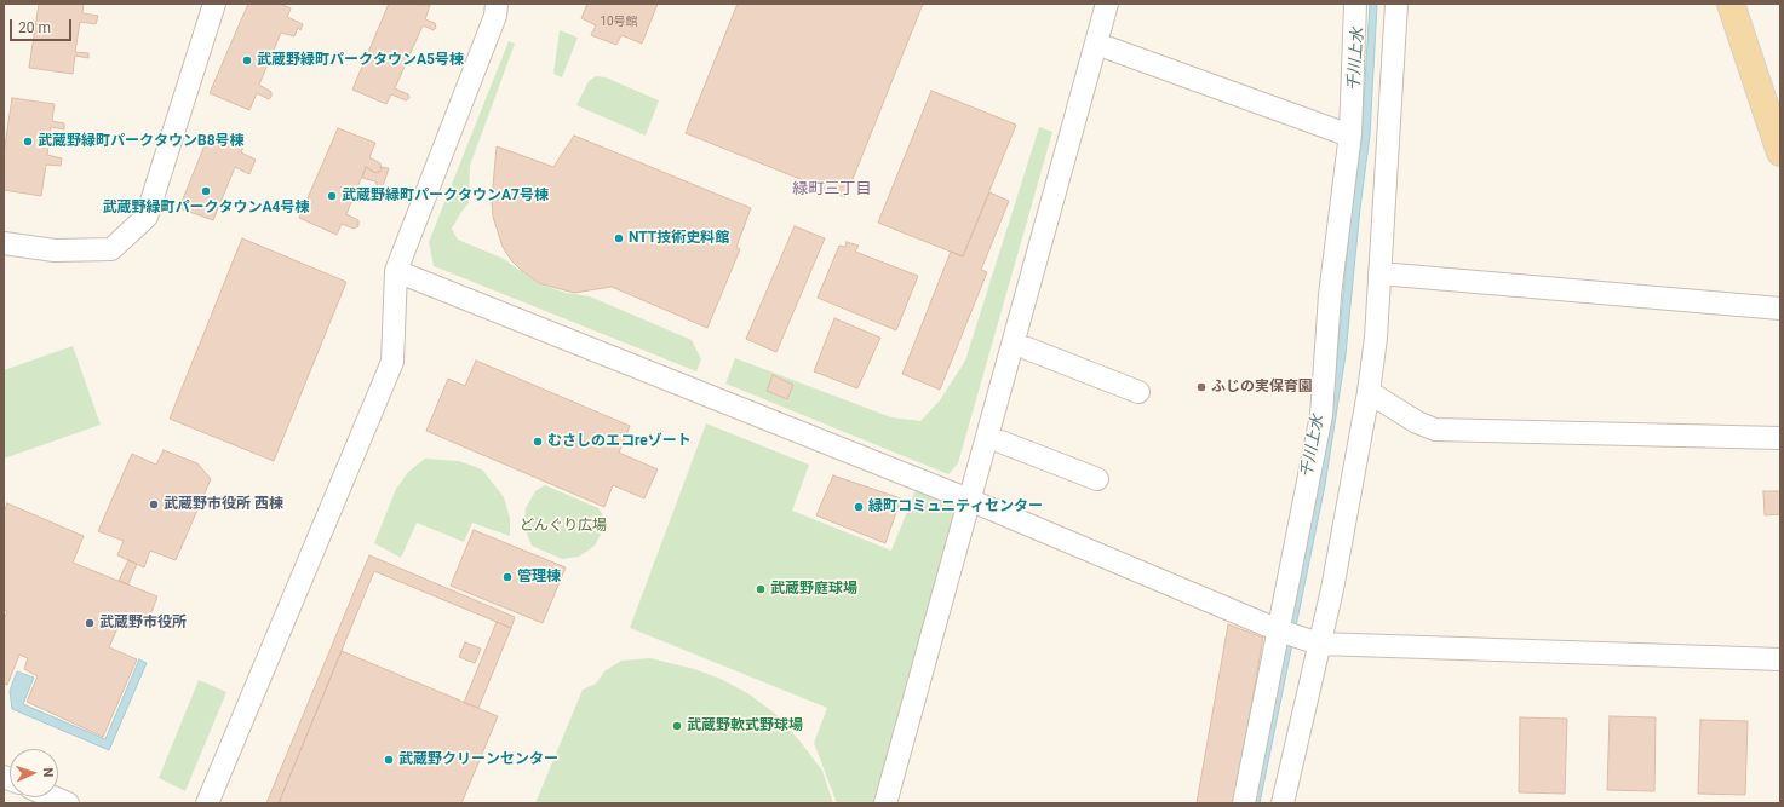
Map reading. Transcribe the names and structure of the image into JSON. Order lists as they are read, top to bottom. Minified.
{"districts":["緑町三丁目"],"water":["千川上水"],"parks":["どんぐり広場"],"places":["武蔵野緑町パークタウンA5号棟","武蔵野緑町パークタウンB8号棟","武蔵野緑町パークタウンA4号棟","武蔵野緑町パークタウンA7号棟","NTT技術史料館","ふじの実保育園","むさしのエコreゾート","武蔵野市役所 西棟","緑町コミュニティセンター","管理棟","武蔵野庭球場","武蔵野市役所","武蔵野軟式野球場","武蔵野クリーンセンター"],"house_numbers":["10号館"],"scale_bar":"20 m","north":"right"}
